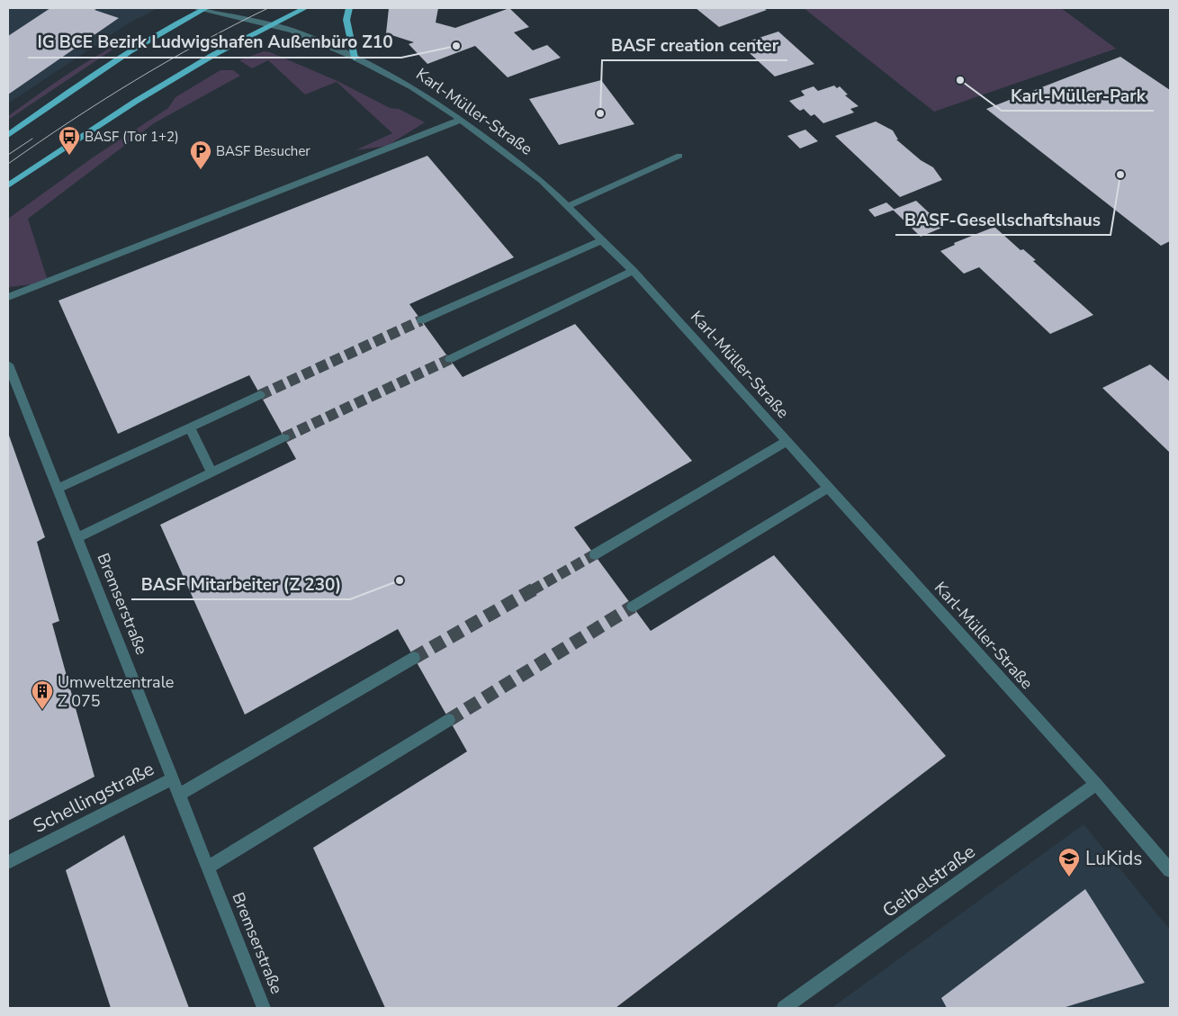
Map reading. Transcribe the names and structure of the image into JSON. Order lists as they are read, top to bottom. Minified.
{"streets":{"street":["Karl-Müller-Straße","Bremserstraße","Schellingstraße","Geibelstraße"]},"crossings":[["Karl-Müller-Straße","Geibelstraße"],["Bremserstraße","Schellingstraße"]],"places":{"other":["IG BCE Bezirk Ludwigshafen Außenbüro Z10","Karl-Müller-Park","BASF creation center","BASF-Gesellschaftshaus","BASF Mitarbeiter (Z 230)"],"bus stop":["BASF (Tor 1+2)"],"parking":["BASF Besucher"],"building":["Umweltzentrale Z 075"],"school or university":["LuKids"]}}
